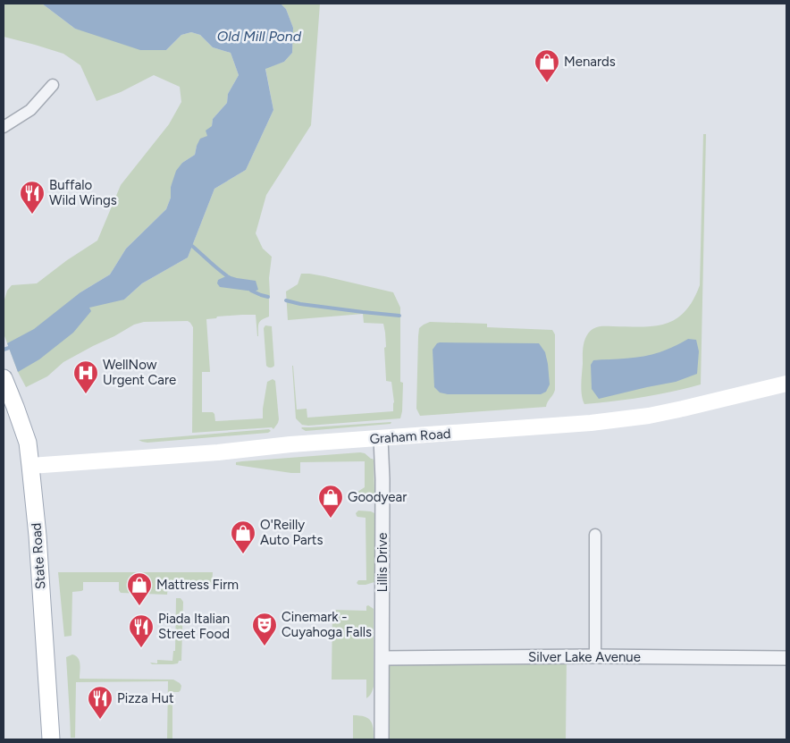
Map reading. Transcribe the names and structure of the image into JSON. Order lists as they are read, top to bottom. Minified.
{"streets":{"main road":["Graham Road","State Road"],"street":["Lillis Drive","Silver Lake Avenue"]},"crossings":[["Graham Road","State Road"],["Graham Road","Lillis Drive"],["Lillis Drive","Silver Lake Avenue"]],"water":["Old Mill Pond"],"places":{"shop":["Menards","Goodyear","O'Reilly Auto Parts","Mattress Firm"],"restaurant":["Buffalo Wild Wings","Piada Italian Street Food","Pizza Hut"],"hospital":["WellNow Urgent Care"],"theatre":["Cinemark - Cuyahoga Falls"]}}
